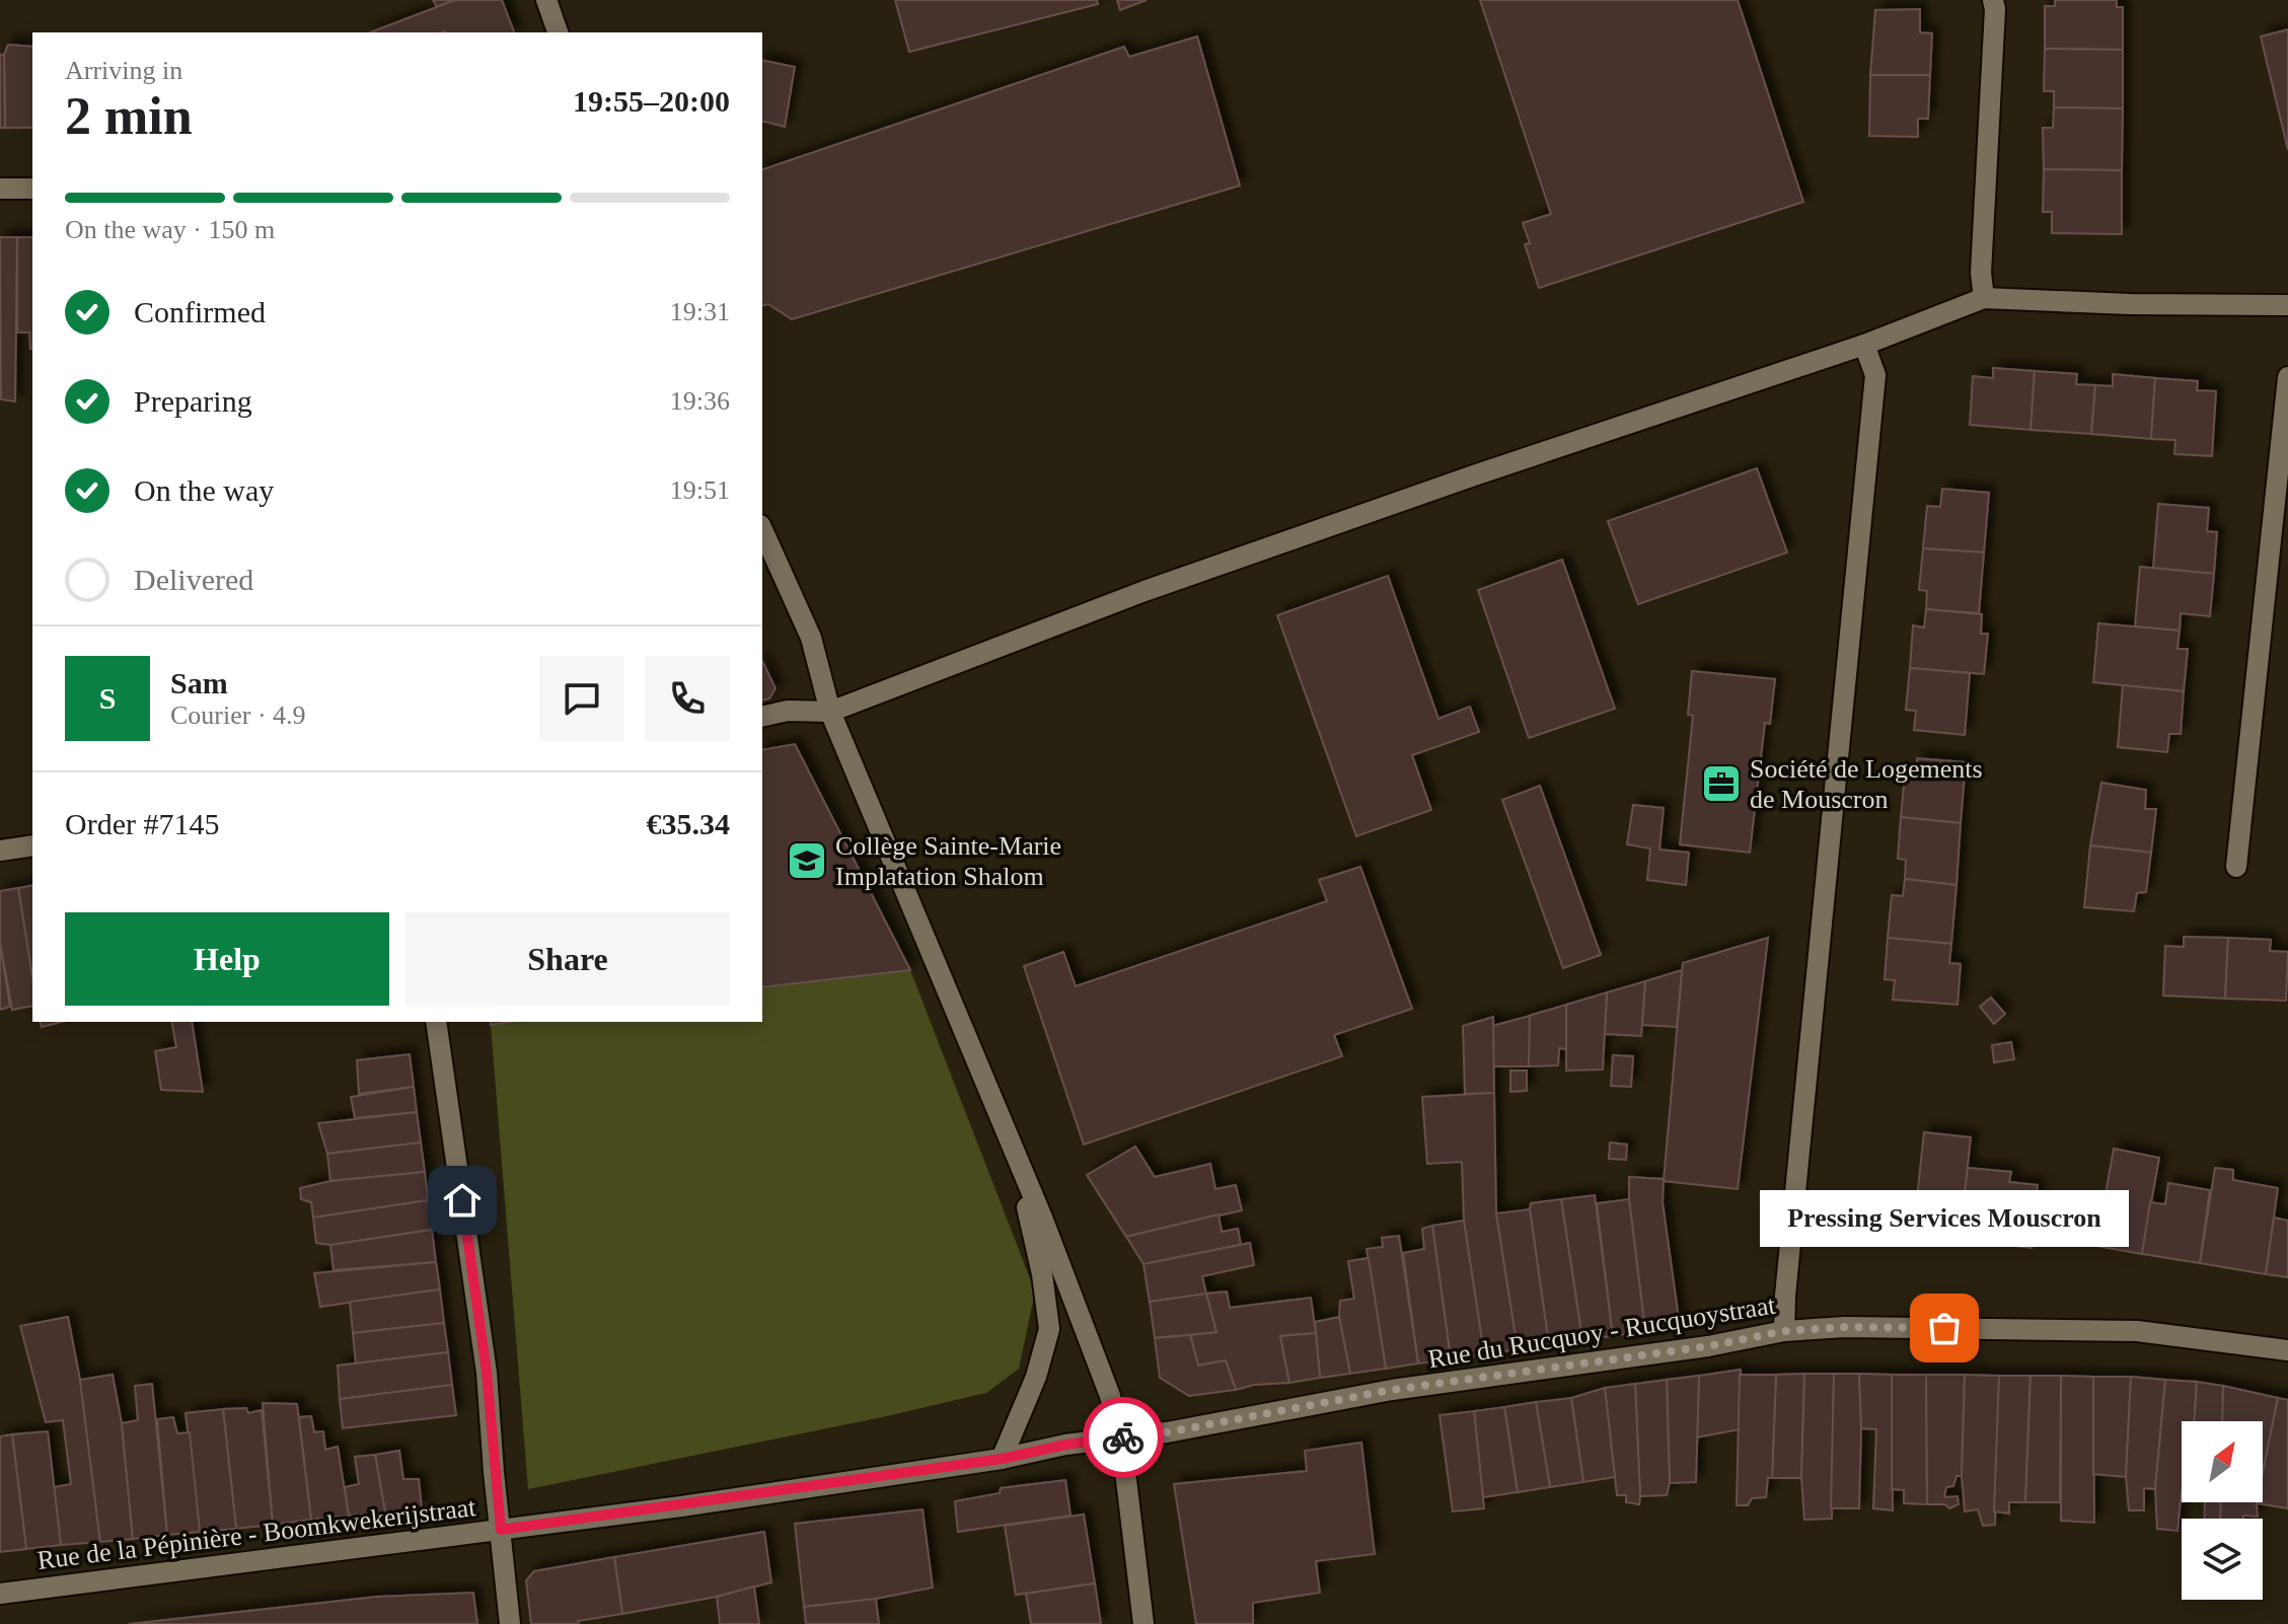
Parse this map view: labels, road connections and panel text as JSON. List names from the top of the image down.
{
  "streets": {
    "street": ["Rue du Rucquoy - Rucquoystraat", "Rue de la Pépinière - Boomkwekerijstraat"]
  },
  "crossings": [
    ["Rue du Rucquoy - Rucquoystraat", "Rue de la Pépinière - Boomkwekerijstraat"]
  ],
  "places": {
    "office": ["Société de Logements de Mouscron"],
    "school or university": ["Collège Sainte-Marie Implatation Shalom"],
    "other": ["Pressing Services Mouscron"]
  },
  "north": "top right",
  "page": {
    "heading": ["2 min", "Arriving in", "19:55–20:00"],
    "panel": [
      "Sam",
      "Courier · 4.9",
      "Order #7145",
      "€35.34"
    ],
    "bar": "On the way · 150 m",
    "list": [
      ["Confirmed", "19:31"],
      ["Preparing", "19:36"],
      ["On the way", "19:51"],
      "Delivered"
    ],
    "round": "S",
    "buttons": ["Help", "Share"],
    "bubble": "Pressing Services Mouscron"
  }
}
